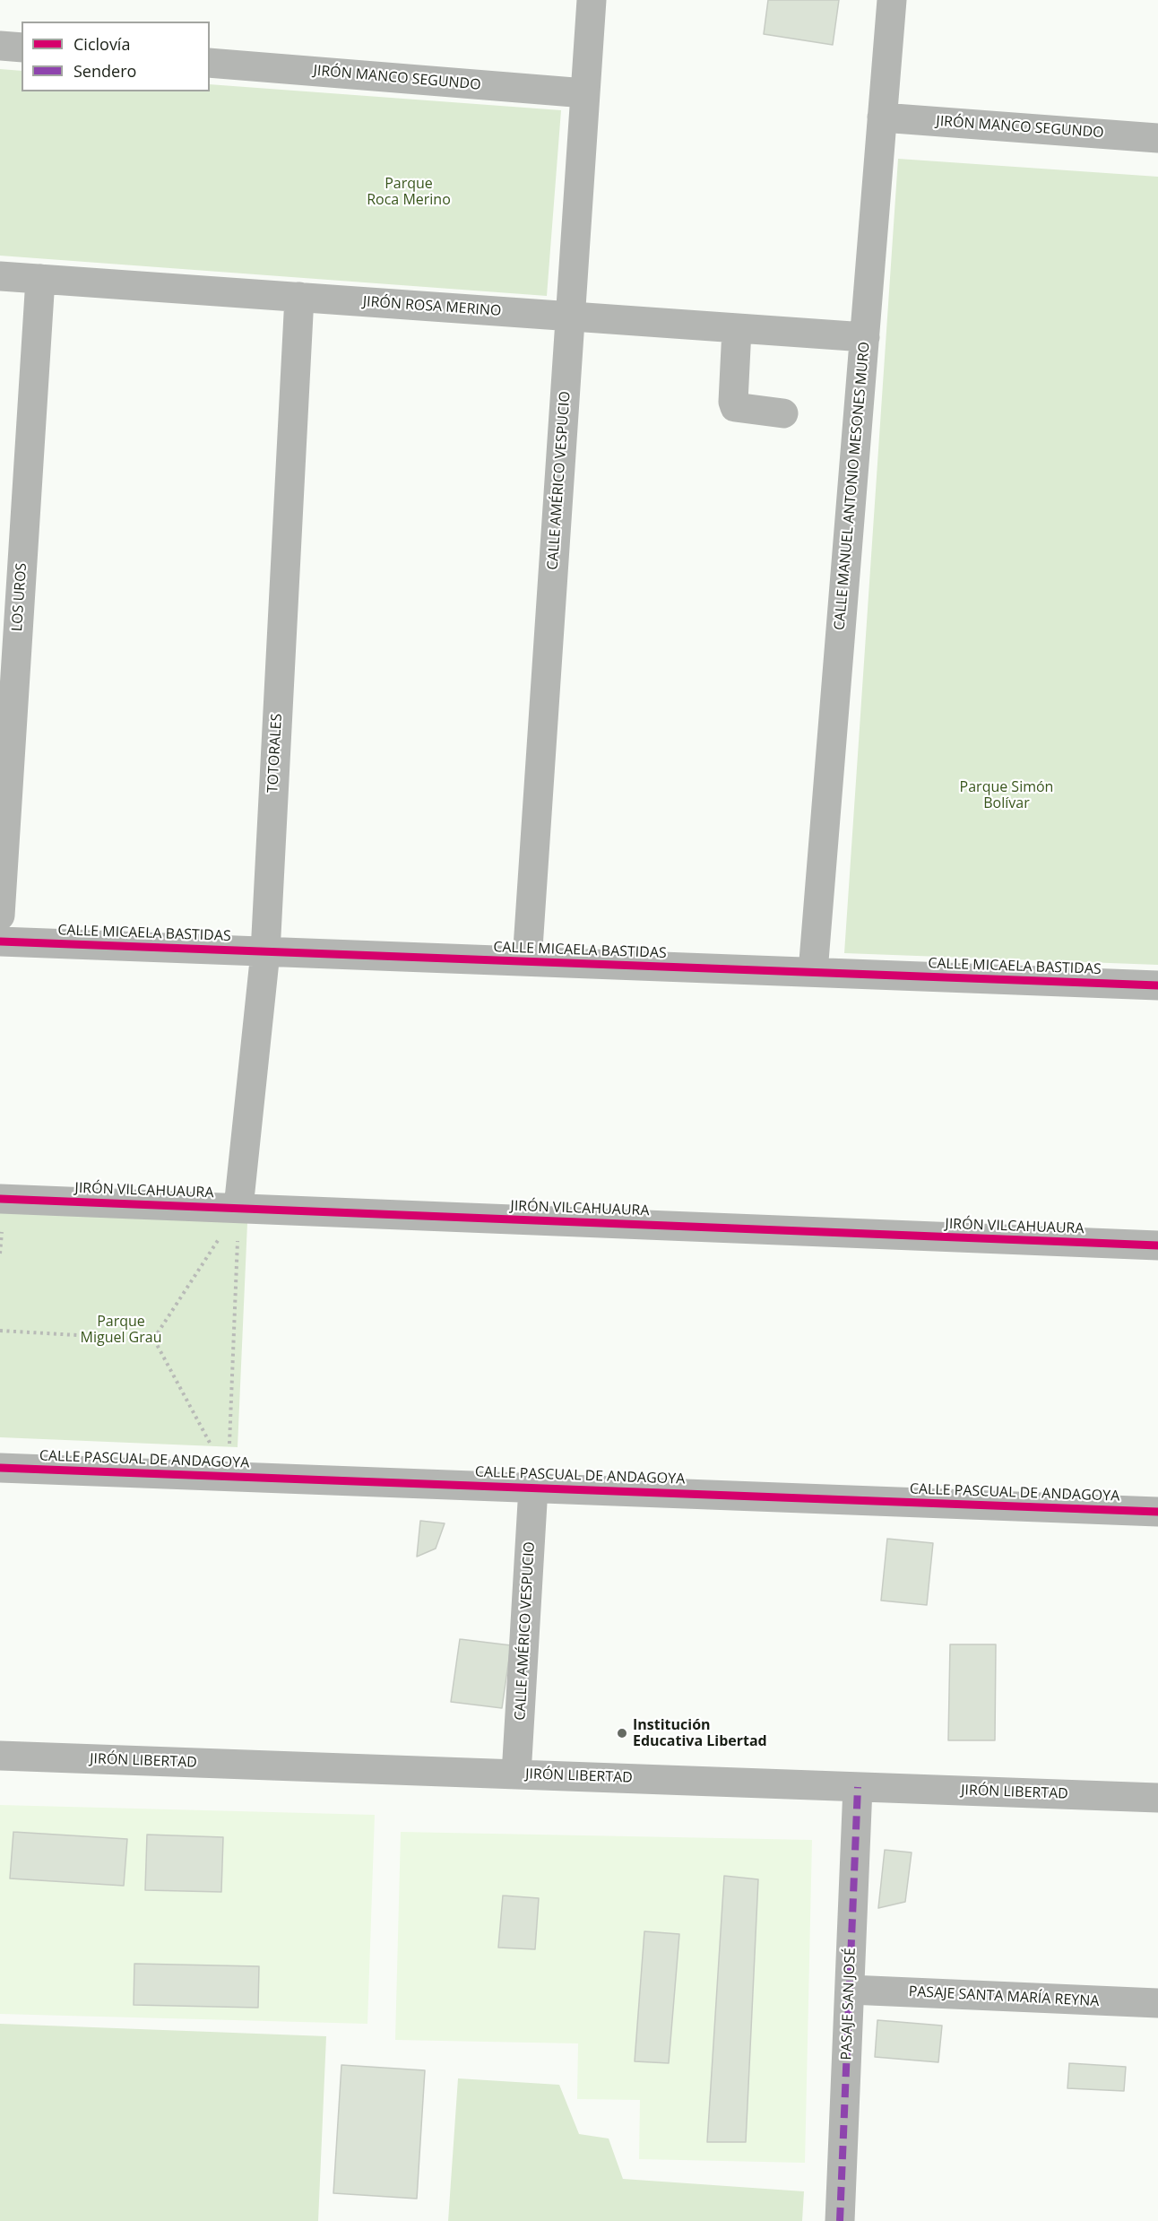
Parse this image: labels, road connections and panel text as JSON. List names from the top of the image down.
{
  "streets": {
    "street": [
      "JIRÓN MANCO SEGUNDO",
      "JIRÓN ROSA MERINO",
      "CALLE AMÉRICO VESPUCIO",
      "CALLE MANUEL ANTONIO MESONES MURO",
      "LOS UROS",
      "TOTORALES",
      "CALLE MICAELA BASTIDAS",
      "JIRÓN VILCAHUAURA",
      "CALLE PASCUAL DE ANDAGOYA",
      "JIRÓN LIBERTAD",
      "PASAJE SANTA MARÍA REYNA",
      "PASAJE SAN JOSÉ"
    ]
  },
  "crossings": [
    ["JIRÓN MANCO SEGUNDO", "CALLE AMÉRICO VESPUCIO"],
    ["JIRÓN MANCO SEGUNDO", "CALLE MANUEL ANTONIO MESONES MURO"],
    ["JIRÓN ROSA MERINO", "CALLE AMÉRICO VESPUCIO"],
    ["JIRÓN ROSA MERINO", "CALLE MANUEL ANTONIO MESONES MURO"],
    ["JIRÓN ROSA MERINO", "LOS UROS"],
    ["JIRÓN ROSA MERINO", "TOTORALES"],
    ["CALLE AMÉRICO VESPUCIO", "CALLE MICAELA BASTIDAS"],
    ["CALLE AMÉRICO VESPUCIO", "CALLE PASCUAL DE ANDAGOYA"],
    ["CALLE AMÉRICO VESPUCIO", "JIRÓN LIBERTAD"],
    ["CALLE MANUEL ANTONIO MESONES MURO", "CALLE MICAELA BASTIDAS"],
    ["TOTORALES", "CALLE MICAELA BASTIDAS"],
    ["TOTORALES", "JIRÓN VILCAHUAURA"],
    ["JIRÓN LIBERTAD", "PASAJE SAN JOSÉ"],
    ["PASAJE SANTA MARÍA REYNA", "PASAJE SAN JOSÉ"]
  ],
  "parks": ["Parque Roca Merino", "Parque Simón Bolívar", "Parque Miguel Grau"],
  "places": ["Institución Educativa Libertad"],
  "legend": ["Ciclovía", "Sendero"]
}
